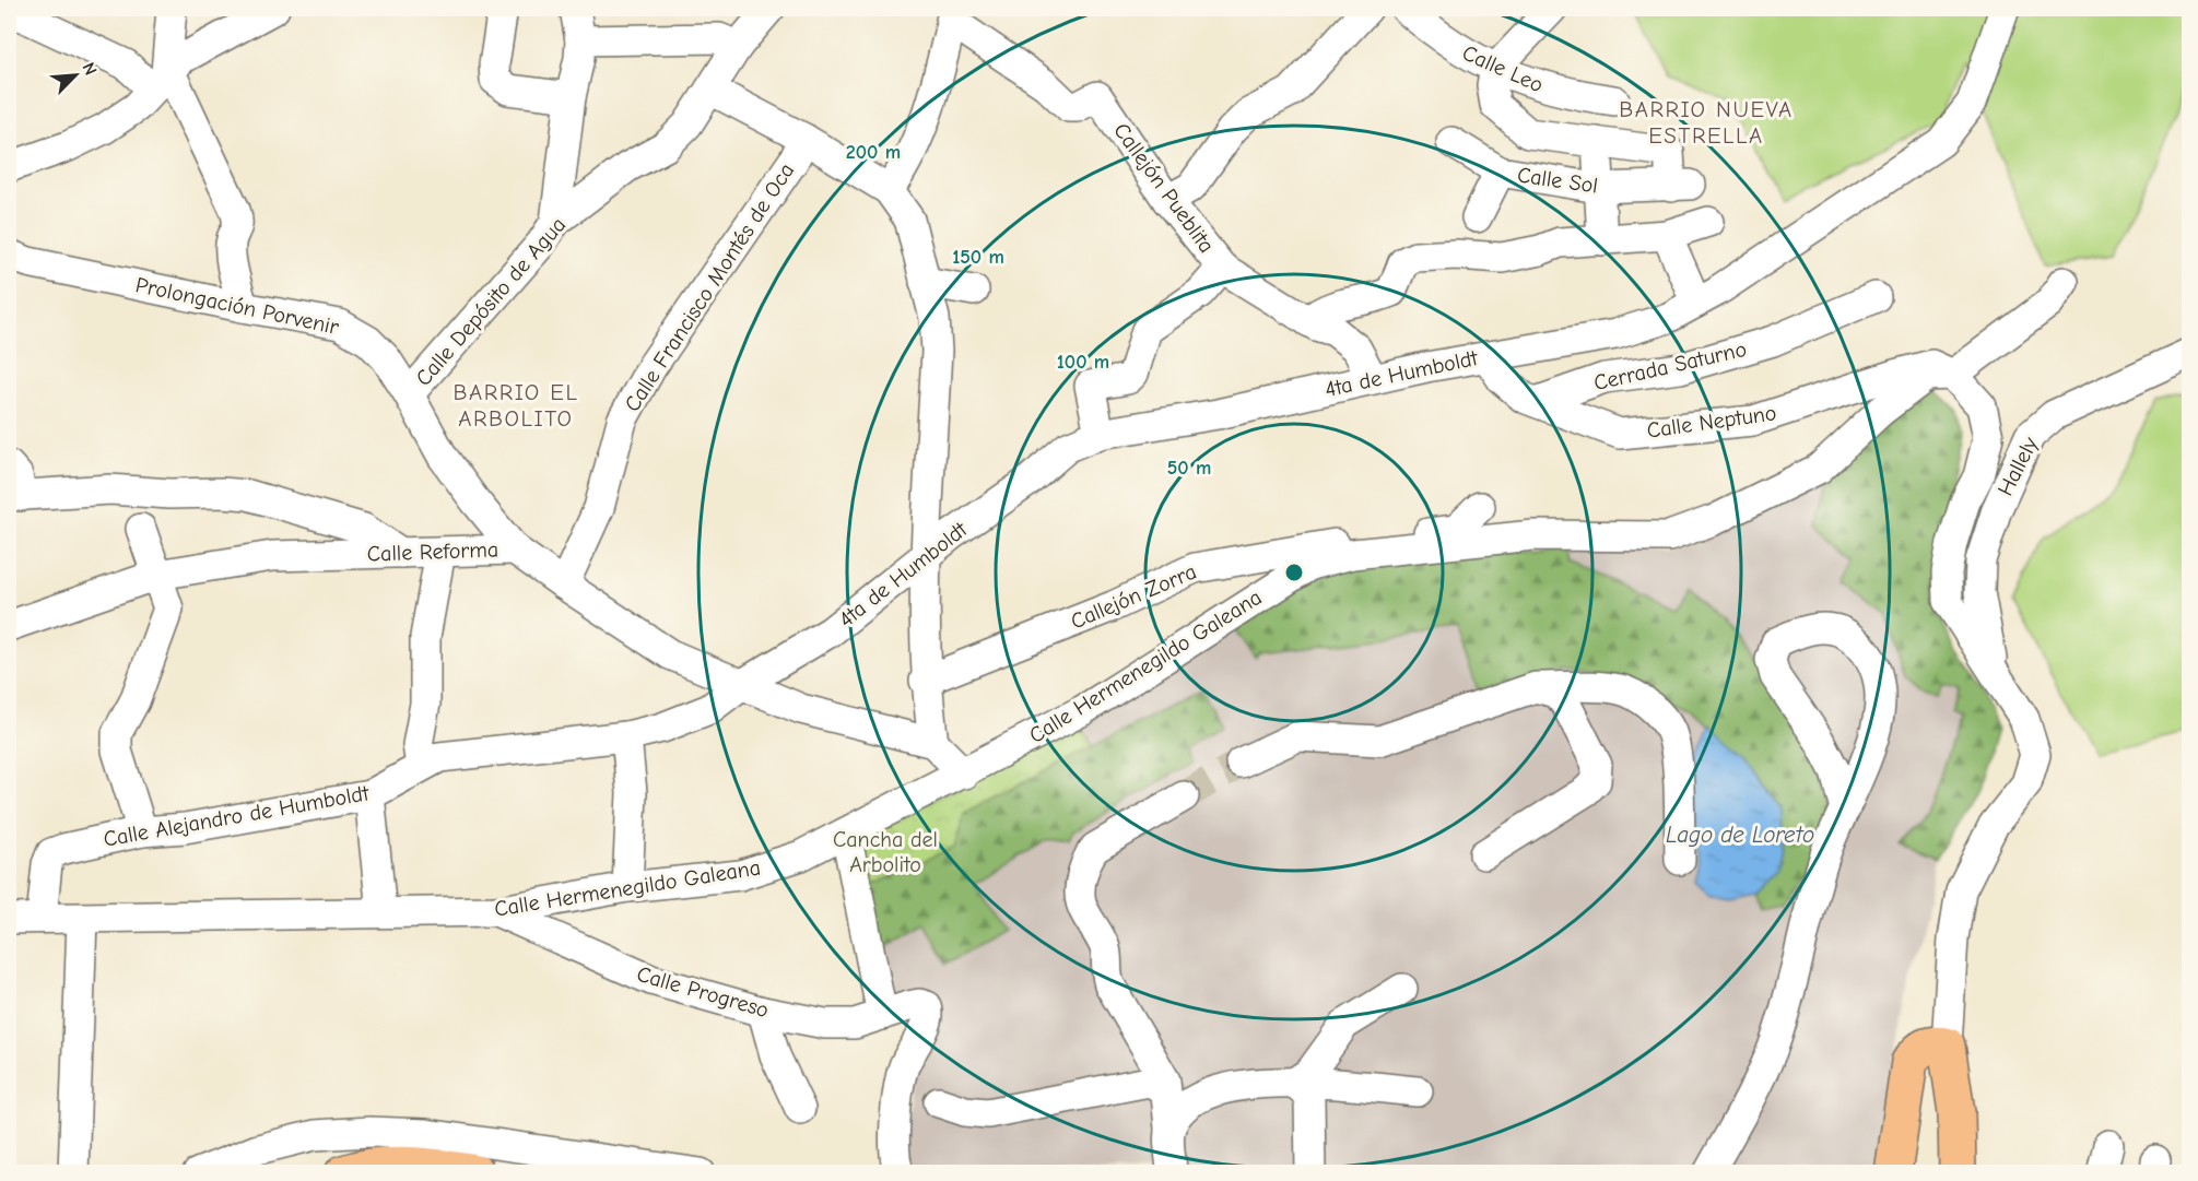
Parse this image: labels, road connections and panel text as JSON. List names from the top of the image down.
{
  "streets": {
    "street": [
      "Calle Leo",
      "Calle Sol",
      "Callejón Pueblita",
      "Calle Francisco Montés de Oca",
      "Calle Depósito de Agua",
      "Prolongación Porvenir",
      "Cerrada Saturno",
      "4ta de Humboldt",
      "Calle Neptuno",
      "Hallely",
      "Calle Reforma",
      "Callejón Zorra",
      "Calle Hermenegildo Galeana",
      "Calle Alejandro de Humboldt",
      "Calle Progreso"
    ]
  },
  "crossings": [
    ["Callejón Pueblita", "4ta de Humboldt"],
    ["Calle Francisco Montés de Oca", "Calle Reforma"],
    ["Calle Depósito de Agua", "Prolongación Porvenir"],
    ["Prolongación Porvenir", "Calle Reforma"],
    ["Cerrada Saturno", "Calle Neptuno"],
    ["4ta de Humboldt", "Calle Neptuno"],
    ["4ta de Humboldt", "Calle Reforma"],
    ["4ta de Humboldt", "Calle Alejandro de Humboldt"],
    ["Calle Neptuno", "Calle Hermenegildo Galeana"],
    ["Calle Reforma", "Calle Alejandro de Humboldt"],
    ["Callejón Zorra", "Calle Hermenegildo Galeana"],
    ["Calle Hermenegildo Galeana", "Calle Alejandro de Humboldt"],
    ["Calle Hermenegildo Galeana", "Calle Progreso"]
  ],
  "districts": ["BARRIO NUEVA ESTRELLA", "BARRIO EL ARBOLITO"],
  "water": ["Lago de Loreto"],
  "parks": ["Cancha del Arbolito"],
  "north": "top right",
  "rings": [
    "200 m",
    "150 m",
    "100 m",
    "50 m"
  ]
}
